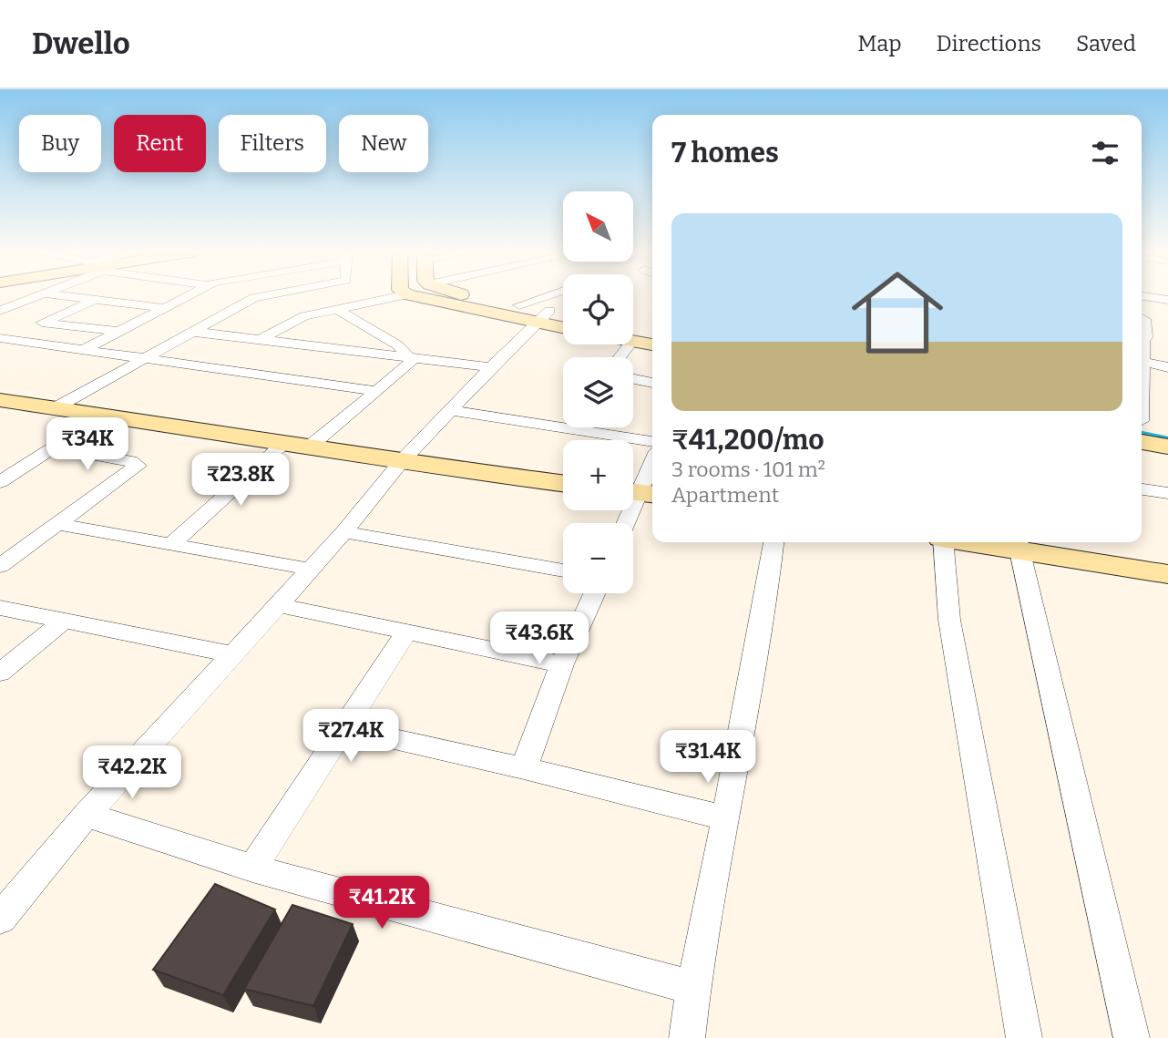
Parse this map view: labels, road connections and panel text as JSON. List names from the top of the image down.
{
  "north": "top left",
  "page": {
    "header": "Dwello",
    "nav": ["Map", "Directions", "Saved"],
    "chip": [
      "Buy",
      "Rent",
      "Filters",
      "New"
    ],
    "heading": "7 homes",
    "map_buttons": ["+", "−"],
    "list": [
      {
        "name": "₹41,200/mo",
        "note": "3 rooms · 101 m² · Apartment"
      }
    ],
    "price": [
      "₹34K",
      "₹23.8K",
      "₹43.6K",
      "₹27.4K",
      "₹31.4K",
      "₹42.2K",
      "₹41.2K"
    ]
  }
}
